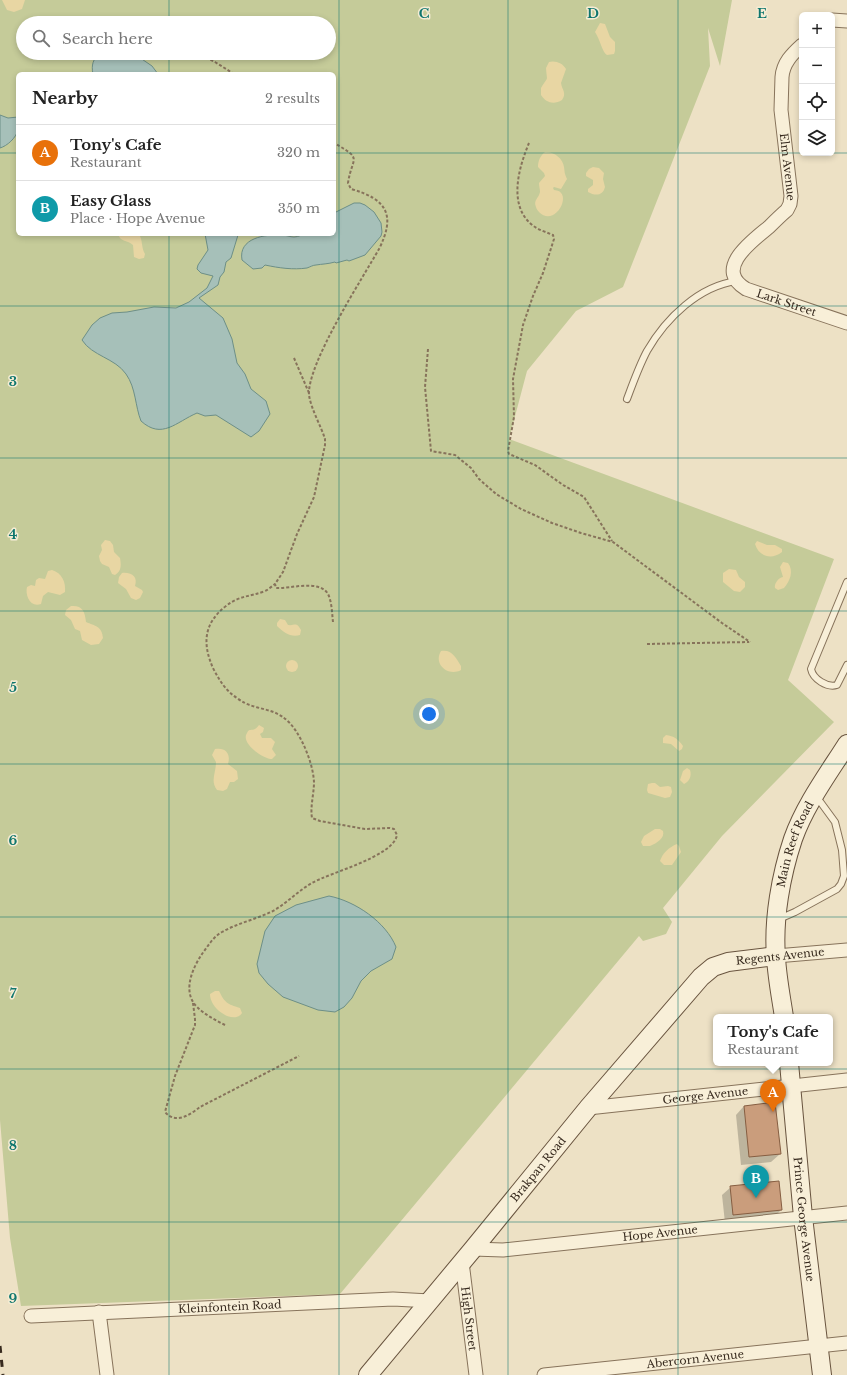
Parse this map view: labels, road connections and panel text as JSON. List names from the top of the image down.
{
  "streets": {
    "main road": [
      "Main Reef Road",
      "Regents Avenue",
      "Brakpan Road",
      "Prince George Avenue"
    ],
    "street": [
      "Elm Avenue",
      "Lark Street",
      "George Avenue",
      "Hope Avenue",
      "Kleinfontein Road",
      "High Street",
      "Abercorn Avenue"
    ]
  },
  "crossings": [
    ["Elm Avenue", "Lark Street"],
    ["Main Reef Road", "Regents Avenue"],
    ["Regents Avenue", "Brakpan Road"],
    ["George Avenue", "Brakpan Road"],
    ["George Avenue", "Prince George Avenue"],
    ["Brakpan Road", "Hope Avenue"],
    ["Brakpan Road", "Kleinfontein Road"],
    ["Brakpan Road", "High Street"],
    ["Prince George Avenue", "Hope Avenue"],
    ["Prince George Avenue", "Abercorn Avenue"],
    ["Hope Avenue", "High Street"]
  ],
  "page": {
    "map_buttons": ["+", "−"],
    "search": "Search here",
    "heading": ["Nearby", "2 results"],
    "list": [
      {
        "mark": "A",
        "name": "Tony's Cafe",
        "note": "Restaurant",
        "value": "320 m"
      },
      {
        "mark": "B",
        "name": "Easy Glass",
        "note": "Place · Hope Avenue",
        "value": "350 m"
      }
    ],
    "popup": ["Tony's Cafe", "Restaurant"],
    "pins": ["A", "B"]
  },
  "grid": {
    "columns": ["C", "D", "E"],
    "rows": [
      "3",
      "4",
      "5",
      "6",
      "7",
      "8",
      "9"
    ]
  }
}
